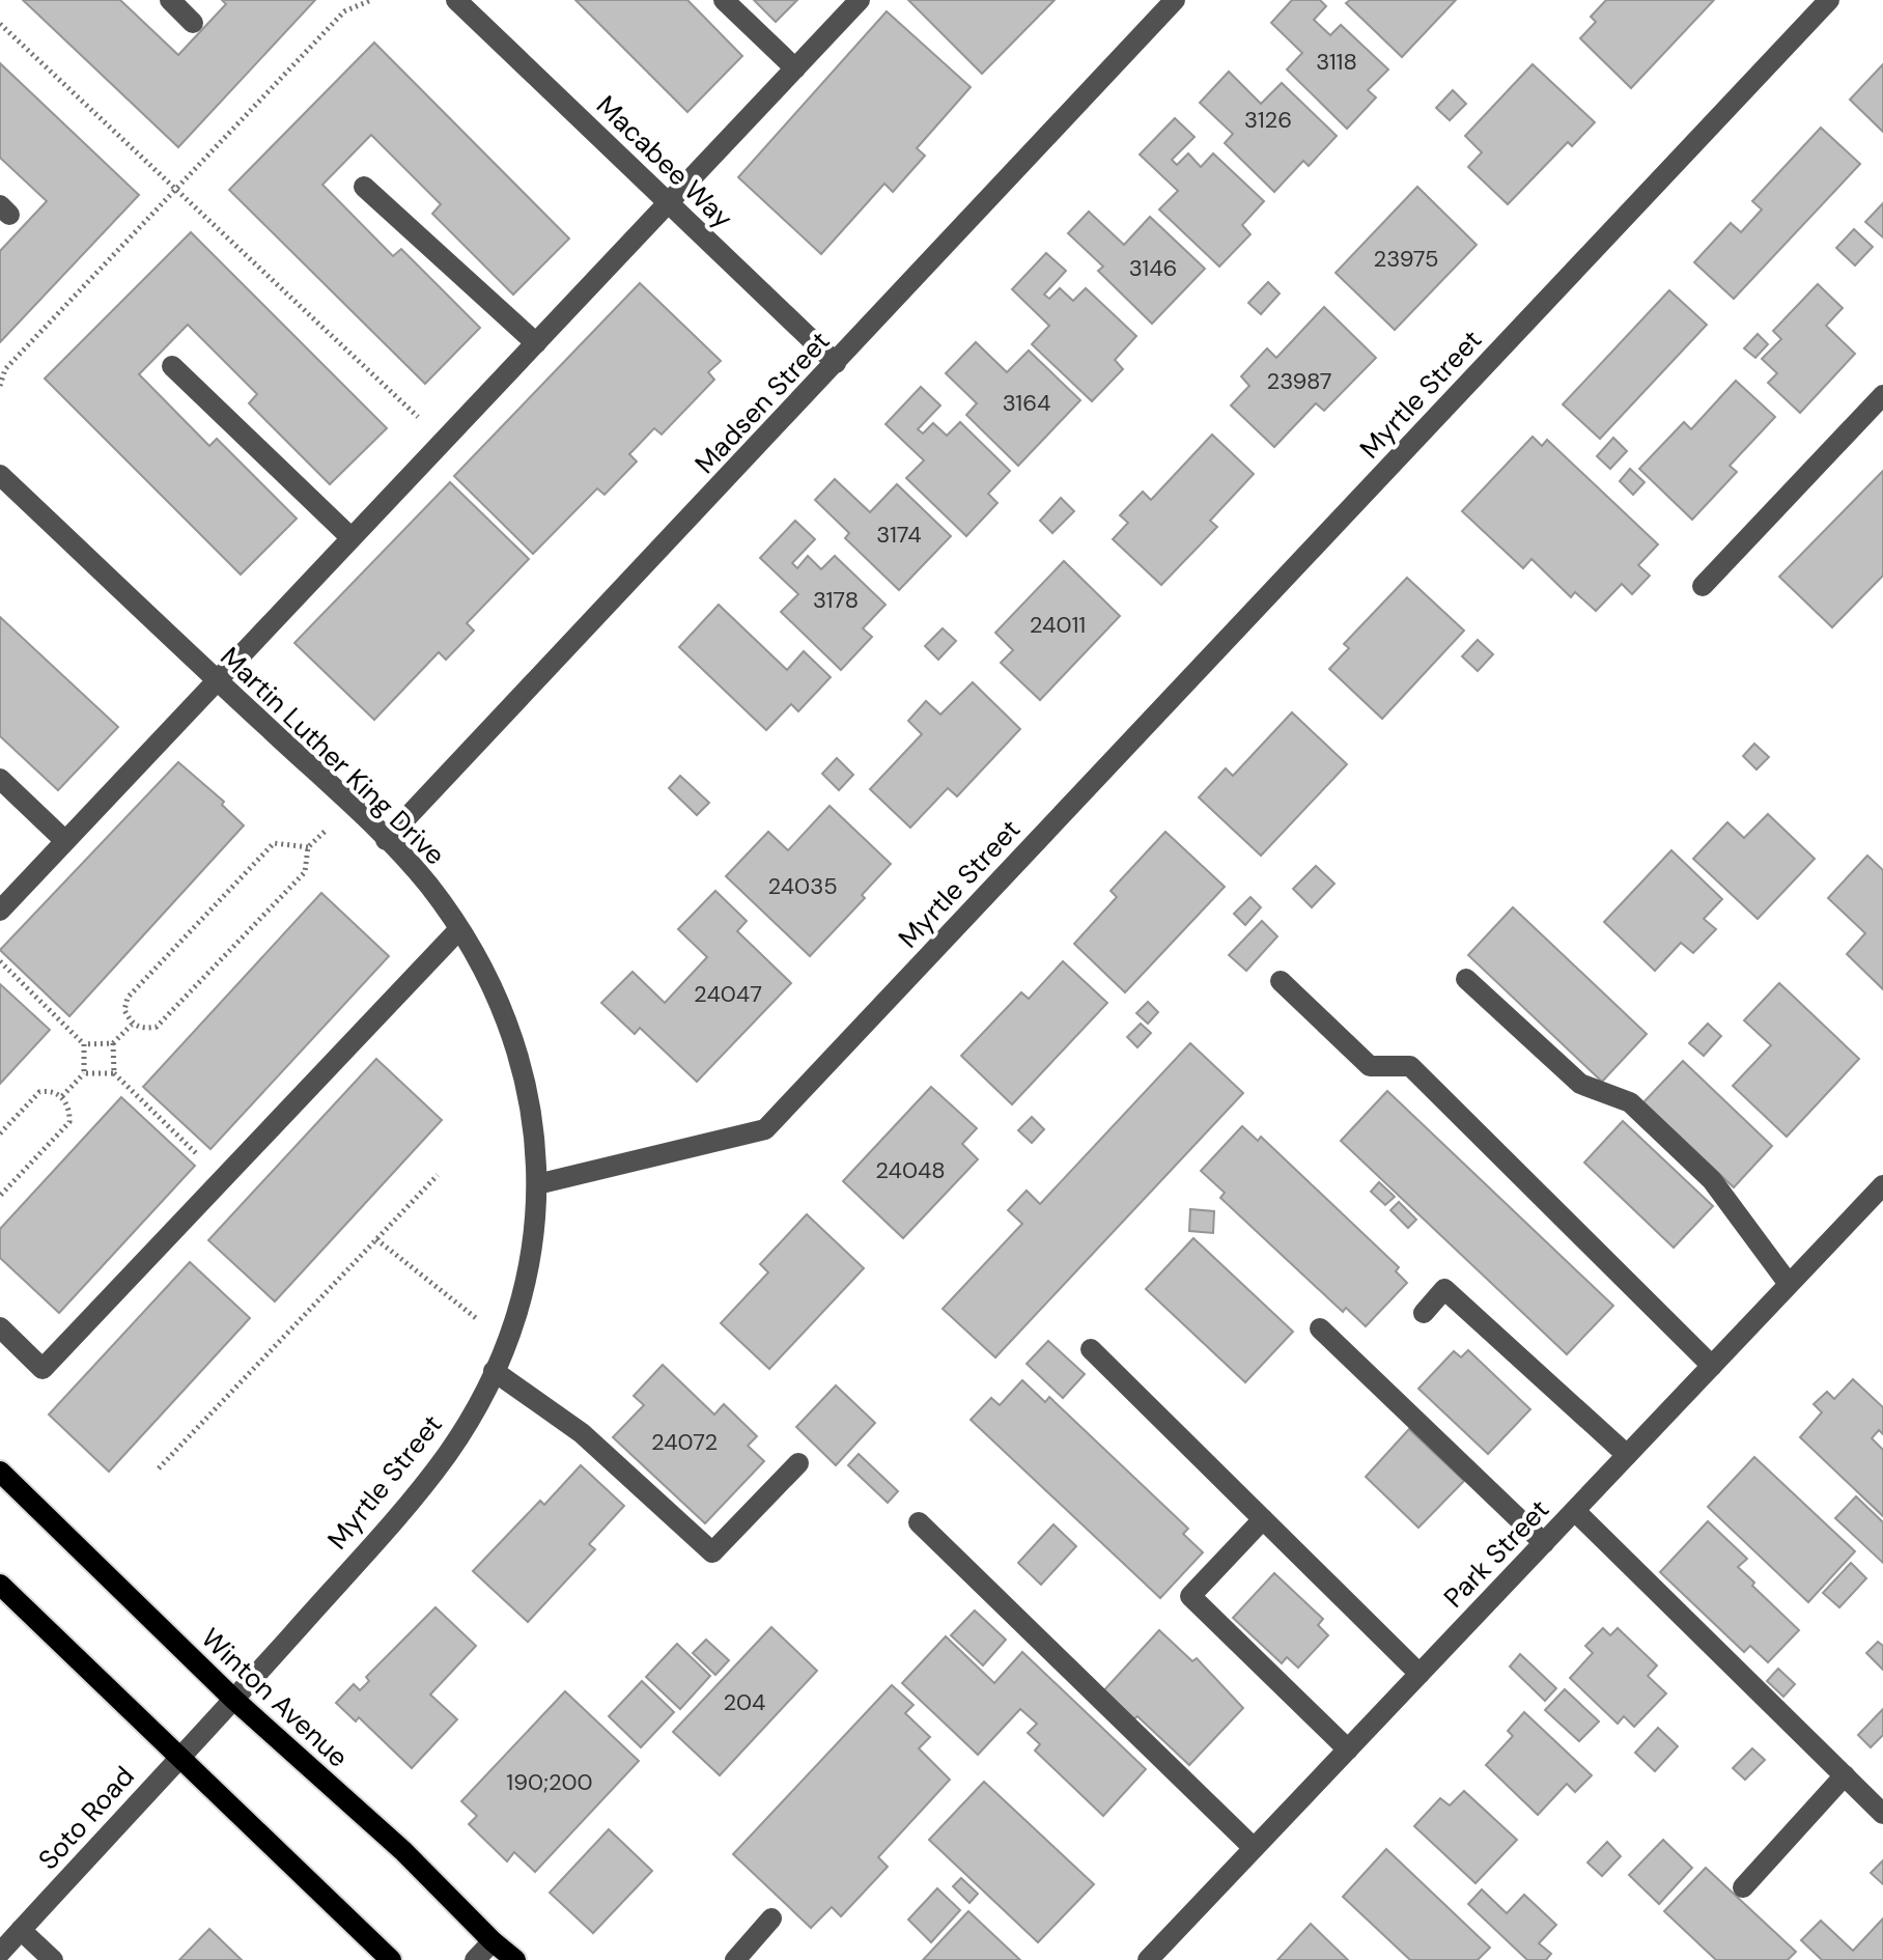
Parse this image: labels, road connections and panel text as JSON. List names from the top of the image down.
{
  "streets": {
    "main road": ["Winton Avenue"],
    "street": [
      "Macabee Way",
      "Myrtle Street",
      "Madsen Street",
      "Martin Luther King Drive",
      "Park Street",
      "Soto Road"
    ]
  },
  "crossings": [
    ["Macabee Way", "Madsen Street"],
    ["Myrtle Street", "Martin Luther King Drive"],
    ["Myrtle Street", "Winton Avenue"],
    ["Myrtle Street", "Soto Road"],
    ["Madsen Street", "Martin Luther King Drive"]
  ],
  "house_numbers": [
    "3118",
    "3126",
    "23975",
    "3146",
    "23987",
    "3164",
    "3174",
    "3178",
    "24011",
    "24035",
    "24047",
    "24048",
    "24072",
    "204",
    "190;200"
  ]
}
